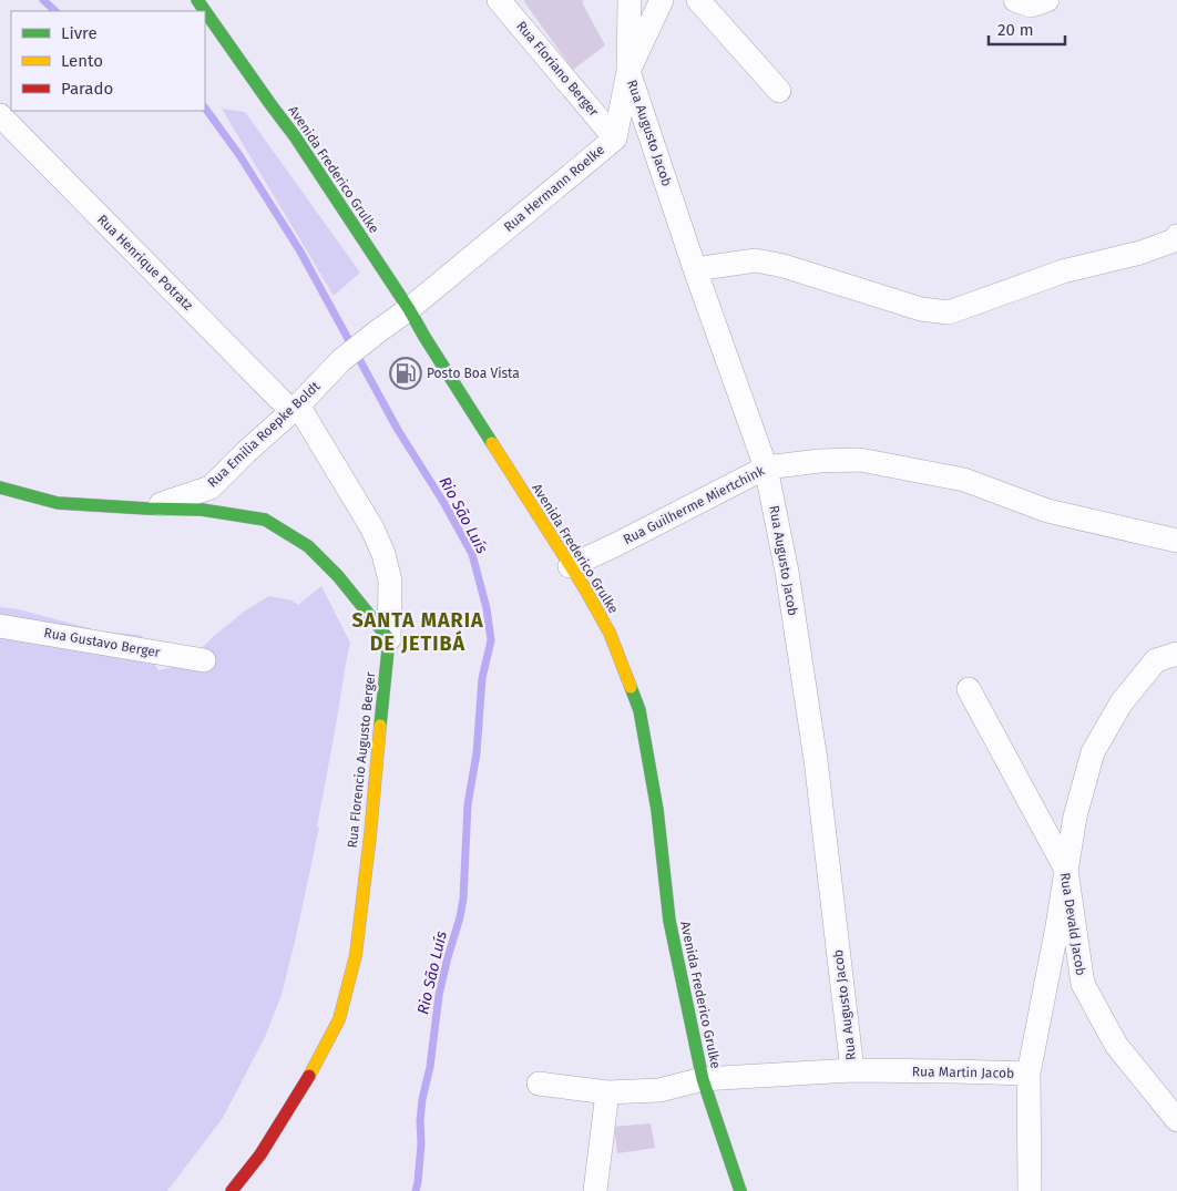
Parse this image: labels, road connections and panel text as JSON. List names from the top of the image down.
{
  "streets": {
    "main road": ["Avenida Frederico Grulke", "Rua Florencio Augusto Berger"],
    "street": [
      "Rua Floriano Berger",
      "Rua Augusto Jacob",
      "Rua Hermann Roelke",
      "Rua Henrique Potratz",
      "Rua Emilia Roepke Boldt",
      "Rua Guilherme Miertchink",
      "Rua Gustavo Berger",
      "Rua Devald Jacob",
      "Rua Martin Jacob"
    ]
  },
  "crossings": [
    ["Rua Floriano Berger", "Rua Hermann Roelke"],
    ["Rua Augusto Jacob", "Rua Hermann Roelke"],
    ["Rua Augusto Jacob", "Rua Guilherme Miertchink"],
    ["Rua Augusto Jacob", "Rua Martin Jacob"],
    ["Avenida Frederico Grulke", "Rua Hermann Roelke"],
    ["Avenida Frederico Grulke", "Rua Guilherme Miertchink"],
    ["Avenida Frederico Grulke", "Rua Martin Jacob"],
    ["Rua Hermann Roelke", "Rua Emilia Roepke Boldt"],
    ["Rua Henrique Potratz", "Rua Emilia Roepke Boldt"],
    ["Rua Henrique Potratz", "Rua Florencio Augusto Berger"],
    ["Rua Devald Jacob", "Rua Martin Jacob"]
  ],
  "districts": ["SANTA MARIA DE JETIBÁ"],
  "water": ["Rio São Luís"],
  "places": {
    "fuel station": ["Posto Boa Vista"]
  },
  "legend": ["Livre", "Lento", "Parado"],
  "scale_bar": "20 m"
}
